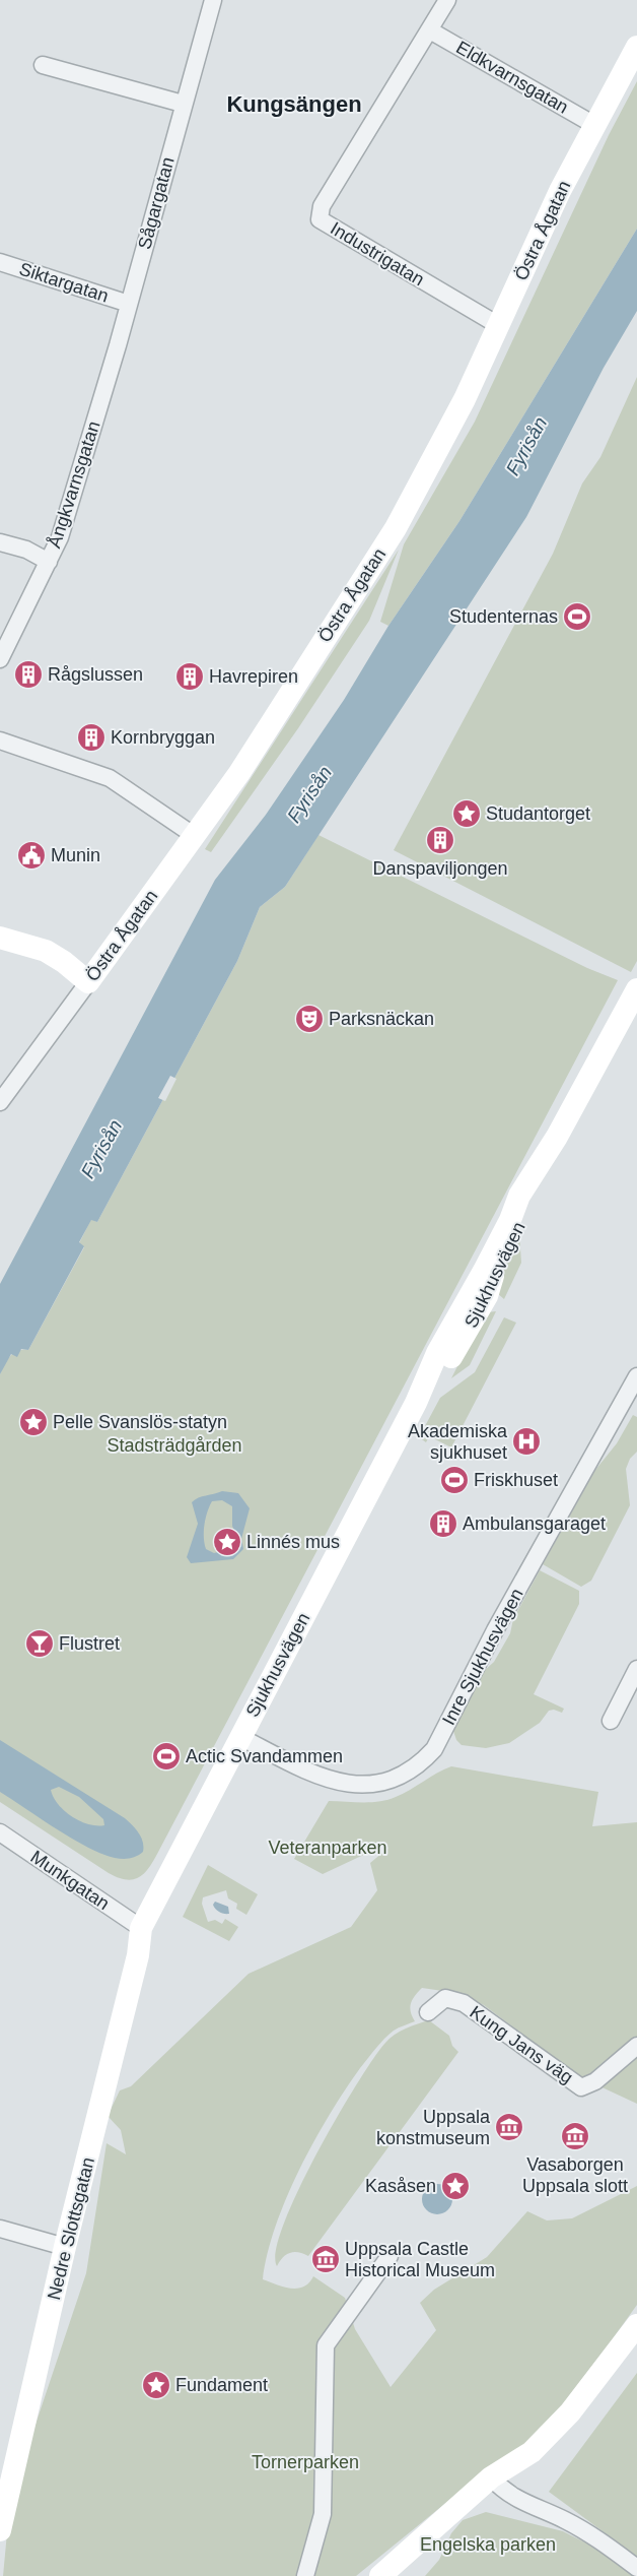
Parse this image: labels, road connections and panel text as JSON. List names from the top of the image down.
{
  "streets": {
    "street": [
      "Eldkvarnsgatan",
      "Sågargatan",
      "Östra Ågatan",
      "Industrigatan",
      "Siktargatan",
      "Ångkvarnsgatan",
      "Sjukhusvägen",
      "Inre Sjukhusvägen",
      "Munkgatan",
      "Kung Jans väg",
      "Nedre Slottsgatan"
    ]
  },
  "crossings": [
    ["Eldkvarnsgatan", "Östra Ågatan"],
    ["Eldkvarnsgatan", "Industrigatan"],
    ["Sågargatan", "Siktargatan"],
    ["Sågargatan", "Ångkvarnsgatan"],
    ["Östra Ågatan", "Industrigatan"],
    ["Siktargatan", "Ångkvarnsgatan"],
    ["Sjukhusvägen", "Inre Sjukhusvägen"],
    ["Sjukhusvägen", "Munkgatan"],
    ["Sjukhusvägen", "Nedre Slottsgatan"],
    ["Munkgatan", "Nedre Slottsgatan"]
  ],
  "districts": ["Kungsängen"],
  "water": ["Fyrisån"],
  "parks": [
    "Stadsträdgården",
    "Veteranparken",
    "Tornerparken",
    "Engelska parken"
  ],
  "places": {
    "sports": ["Studenternas", "Friskhuset", "Actic Svandammen"],
    "building": [
      "Rågslussen",
      "Havrepiren",
      "Kornbryggan",
      "Danspaviljongen",
      "Ambulansgaraget"
    ],
    "place": [
      "Studantorget",
      "Pelle Svanslös-statyn",
      "Linnés mus",
      "Kasåsen",
      "Fundament"
    ],
    "public building": ["Munin"],
    "theatre": ["Parksnäckan"],
    "hospital": ["Akademiska sjukhuset"],
    "bar": ["Flustret"],
    "museum": ["Uppsala konstmuseum", "Vasaborgen Uppsala slott", "Uppsala Castle Historical Museum"]
  }
}
